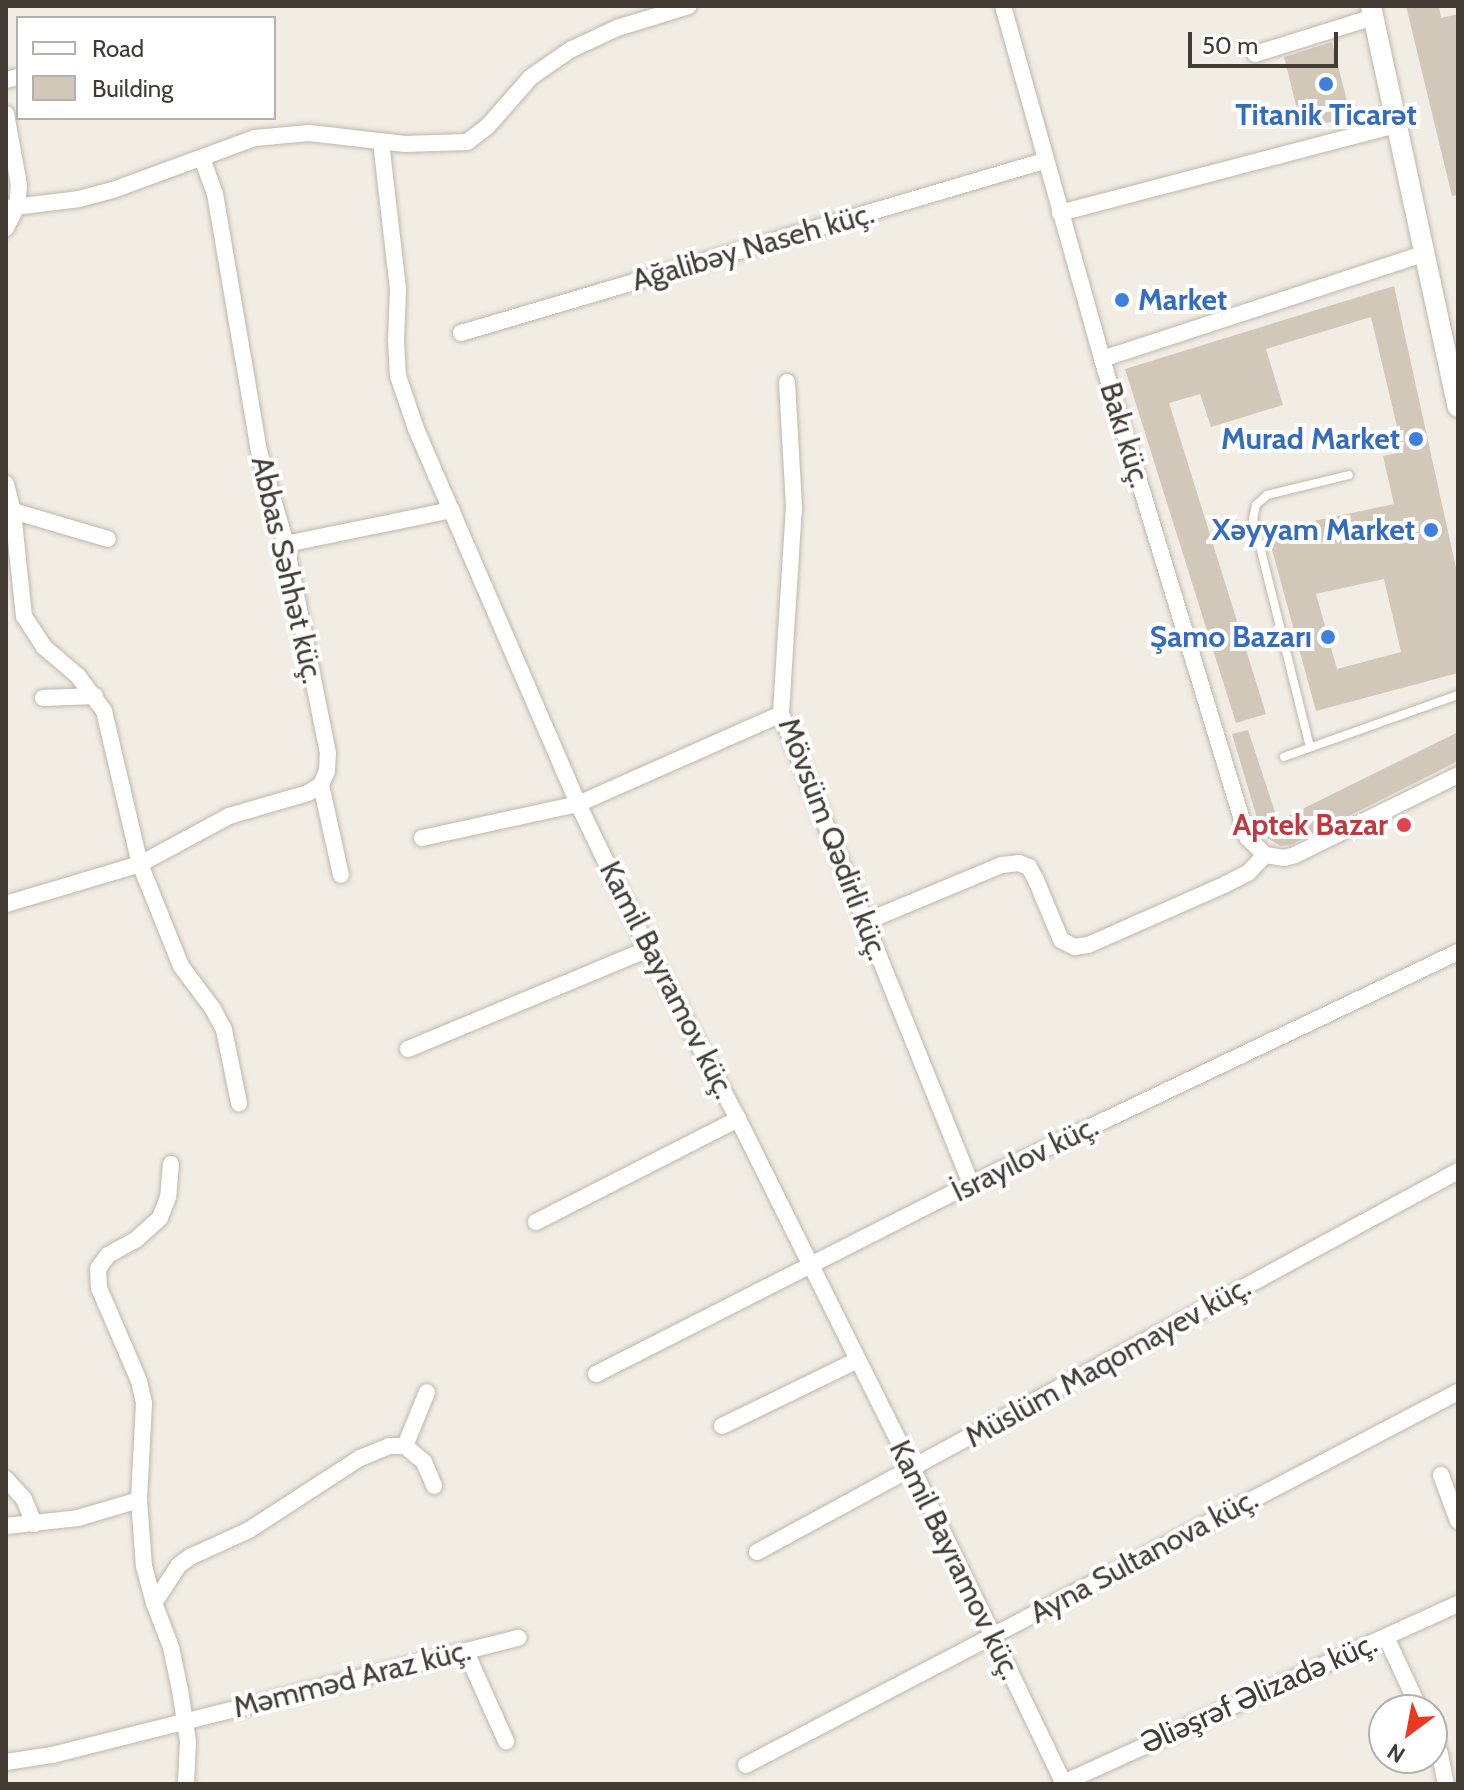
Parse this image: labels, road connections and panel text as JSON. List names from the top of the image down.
{
  "streets": {
    "street": [
      "Ağalibəy Naseh küç.",
      "Bakı küç.",
      "Abbas Səhhət küç.",
      "Mövsüm Qədirli küç.",
      "Kamil Bayramov küç.",
      "İsrayılov küç.",
      "Müslüm Maqomayev küç.",
      "Ayna Sultanova küç.",
      "Məmməd Araz küç.",
      "Əliəşrəf Əlizadə küç."
    ]
  },
  "crossings": [
    ["Ağalibəy Naseh küç.", "Bakı küç."],
    ["Mövsüm Qədirli küç.", "İsrayılov küç."],
    ["Kamil Bayramov küç.", "İsrayılov küç."],
    ["Kamil Bayramov küç.", "Müslüm Maqomayev küç."],
    ["Kamil Bayramov küç.", "Ayna Sultanova küç."],
    ["Kamil Bayramov küç.", "Əliəşrəf Əlizadə küç."]
  ],
  "places": [
    "Titanik Ticarət",
    "Market",
    "Murad Market",
    "Xəyyam Market",
    "Şamo Bazarı",
    "Aptek Bazar"
  ],
  "legend": ["Road", "Building"],
  "scale_bar": "50 m",
  "north": "bottom left"
}
